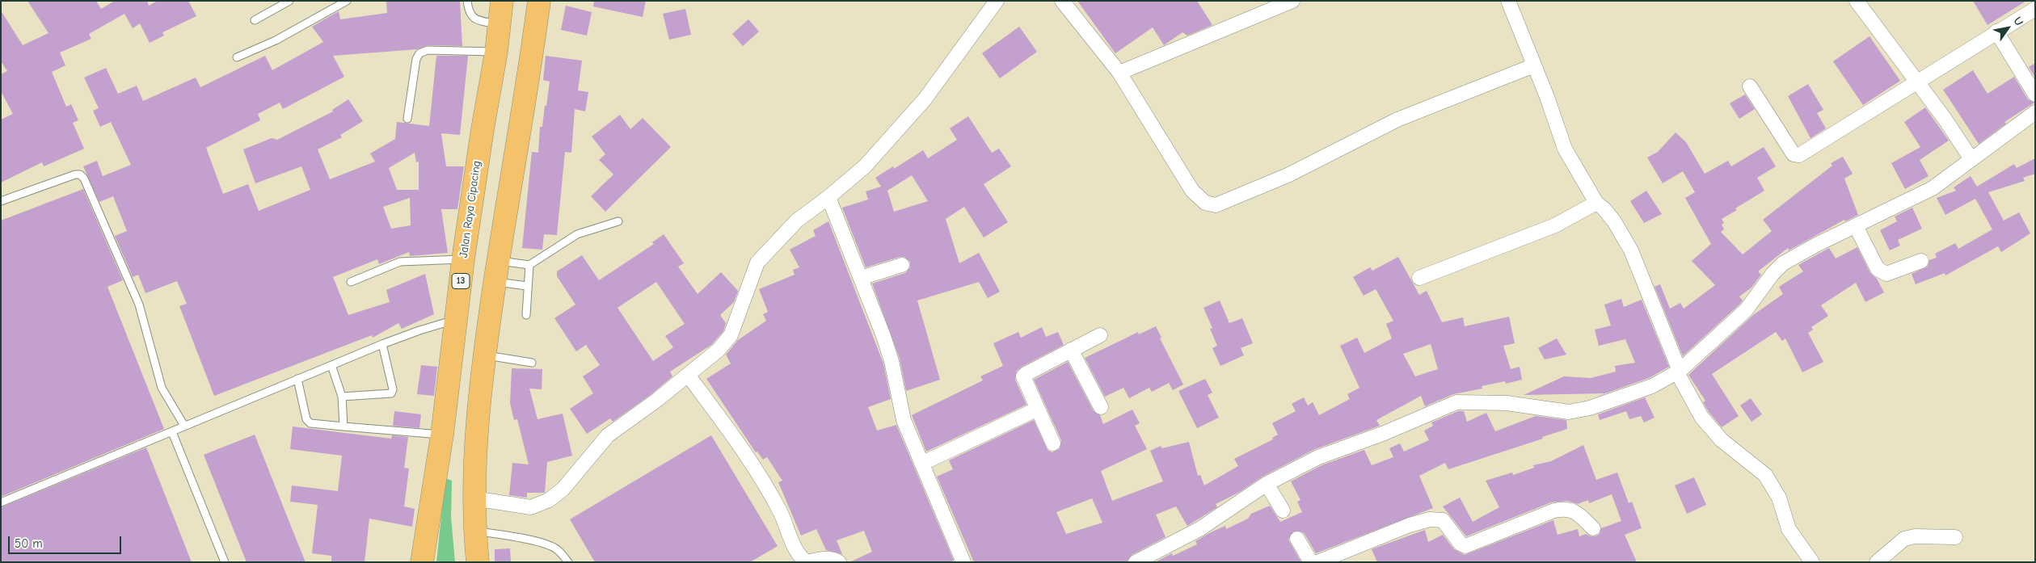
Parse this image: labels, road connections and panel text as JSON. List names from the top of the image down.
{
  "streets": {
    "highway": ["Jalan Raya Cipacing", "13"]
  },
  "scale_bar": "50 m",
  "north": "top right"
}
